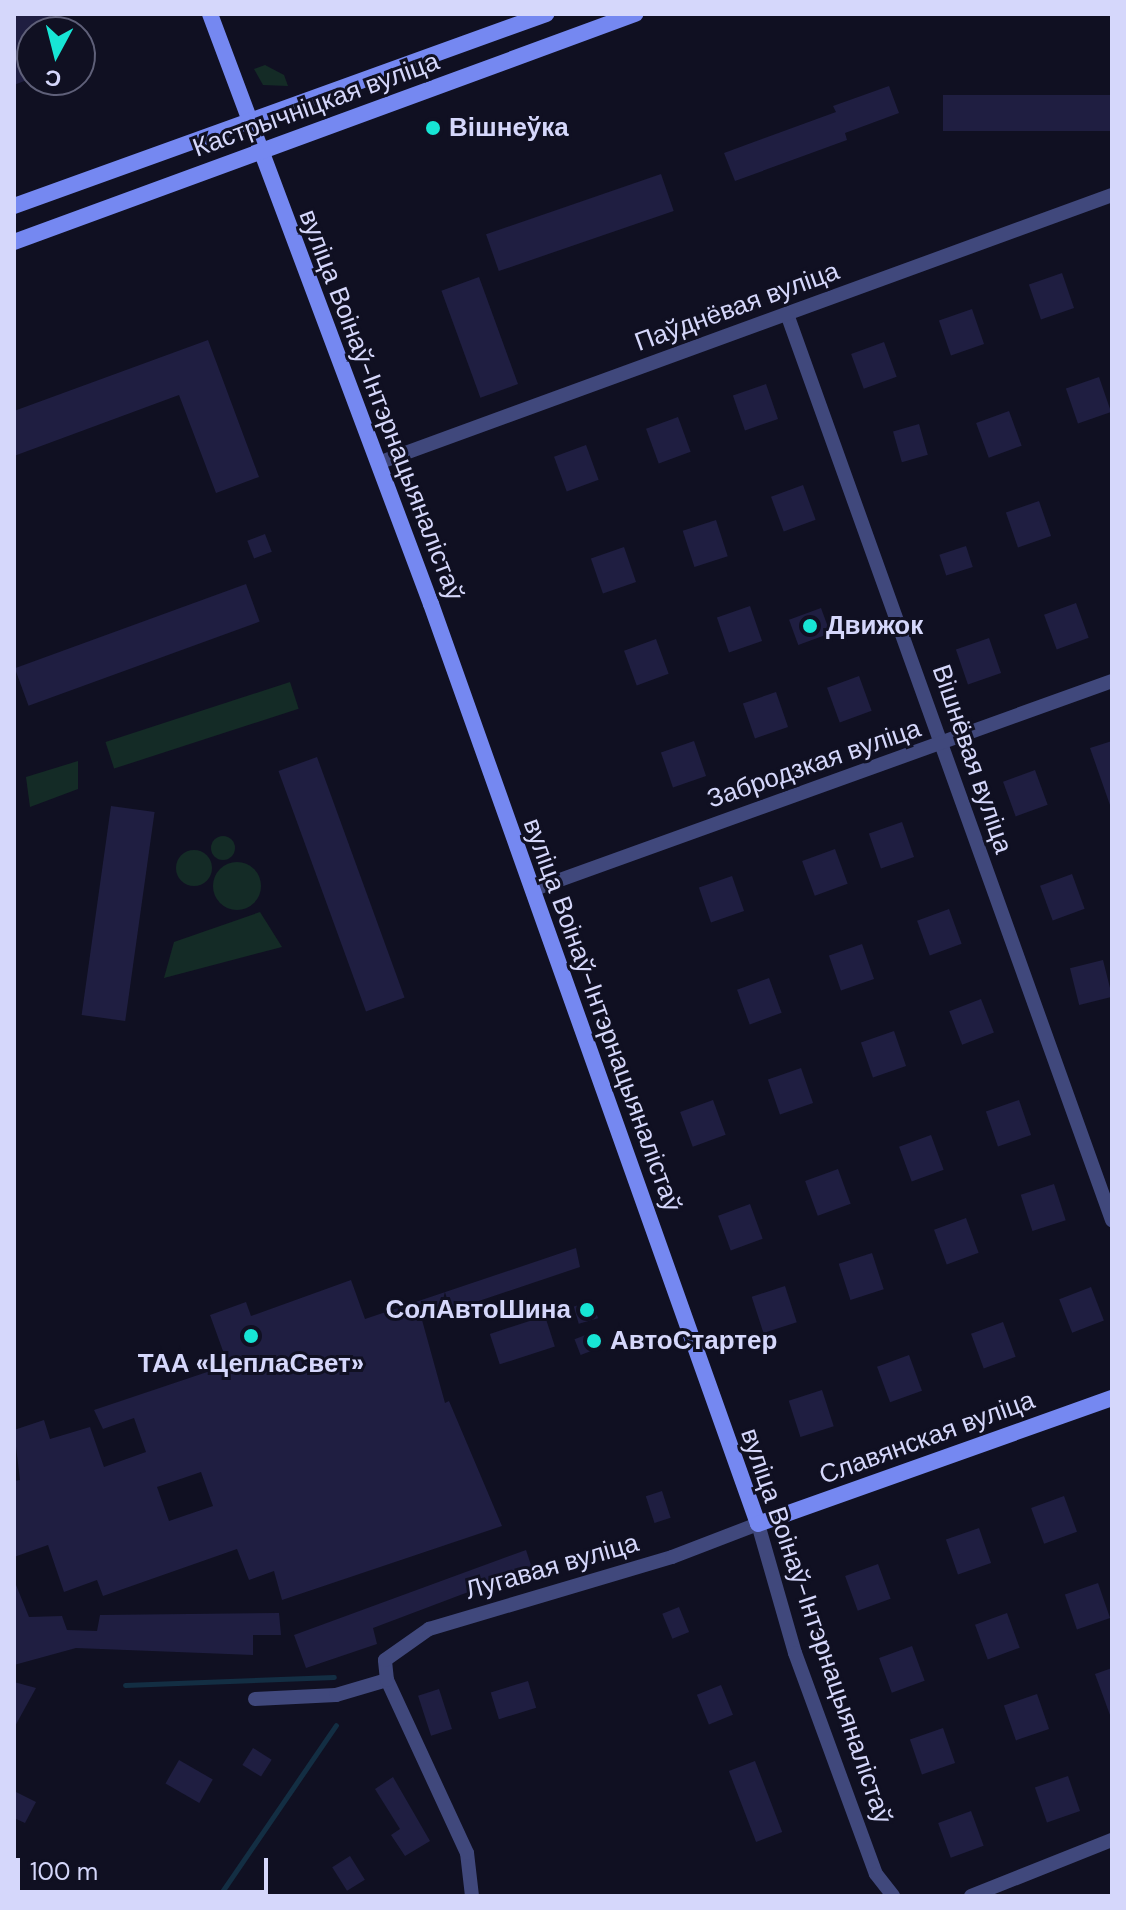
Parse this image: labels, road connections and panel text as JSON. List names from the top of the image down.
{
  "streets": {
    "street": [
      "Кастрычніцкая вуліца",
      "Паўднёвая вуліца",
      "вуліца Воінаў-Інтэрнацыяналістаў",
      "Вішнёвая вуліца",
      "Забродзкая вуліца",
      "Славянская вуліца",
      "Лугавая вуліца"
    ]
  },
  "crossings": [
    ["Кастрычніцкая вуліца", "вуліца Воінаў-Інтэрнацыяналістаў"],
    ["Паўднёвая вуліца", "вуліца Воінаў-Інтэрнацыяналістаў"],
    ["Паўднёвая вуліца", "Вішнёвая вуліца"],
    ["вуліца Воінаў-Інтэрнацыяналістаў", "Забродзкая вуліца"],
    ["вуліца Воінаў-Інтэрнацыяналістаў", "Славянская вуліца"],
    ["вуліца Воінаў-Інтэрнацыяналістаў", "Лугавая вуліца"],
    ["Вішнёвая вуліца", "Забродзкая вуліца"],
    ["Славянская вуліца", "Лугавая вуліца"]
  ],
  "places": [
    "Вішнеўка",
    "Движок",
    "СолАвтоШина",
    "ТАА «ЦеплаСвет»",
    "АвтоСтартер"
  ],
  "scale_bar": "100 m",
  "north": "bottom"
}
